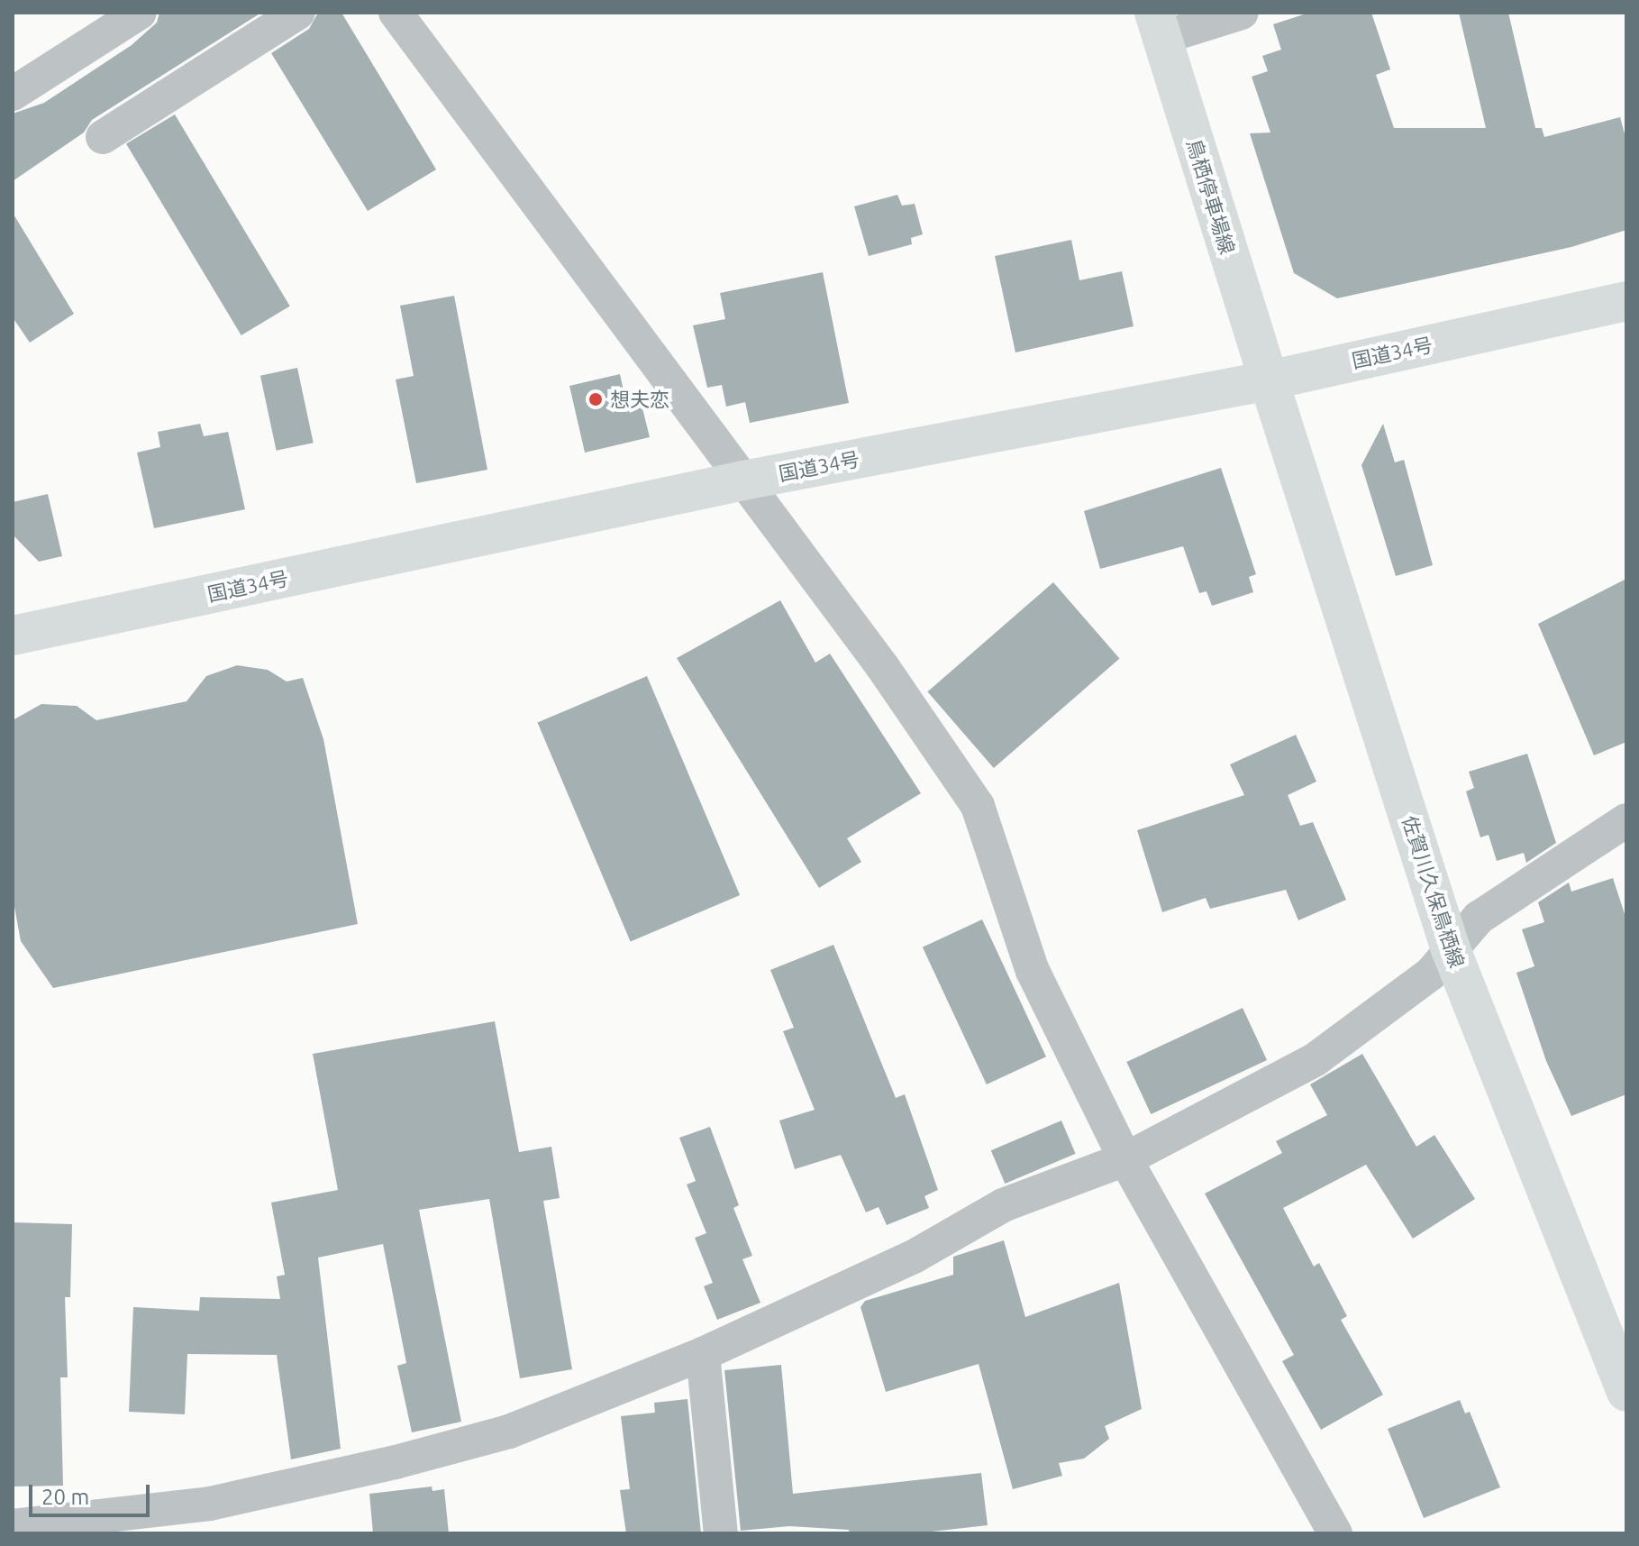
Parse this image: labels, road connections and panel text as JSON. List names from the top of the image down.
{
  "streets": {
    "main road": ["鳥栖停車場線", "国道34号", "佐賀川久保鳥栖線"]
  },
  "crossings": [
    ["鳥栖停車場線", "国道34号"],
    ["鳥栖停車場線", "佐賀川久保鳥栖線"],
    ["国道34号", "佐賀川久保鳥栖線"]
  ],
  "places": ["想夫恋"],
  "scale_bar": "20 m"
}
